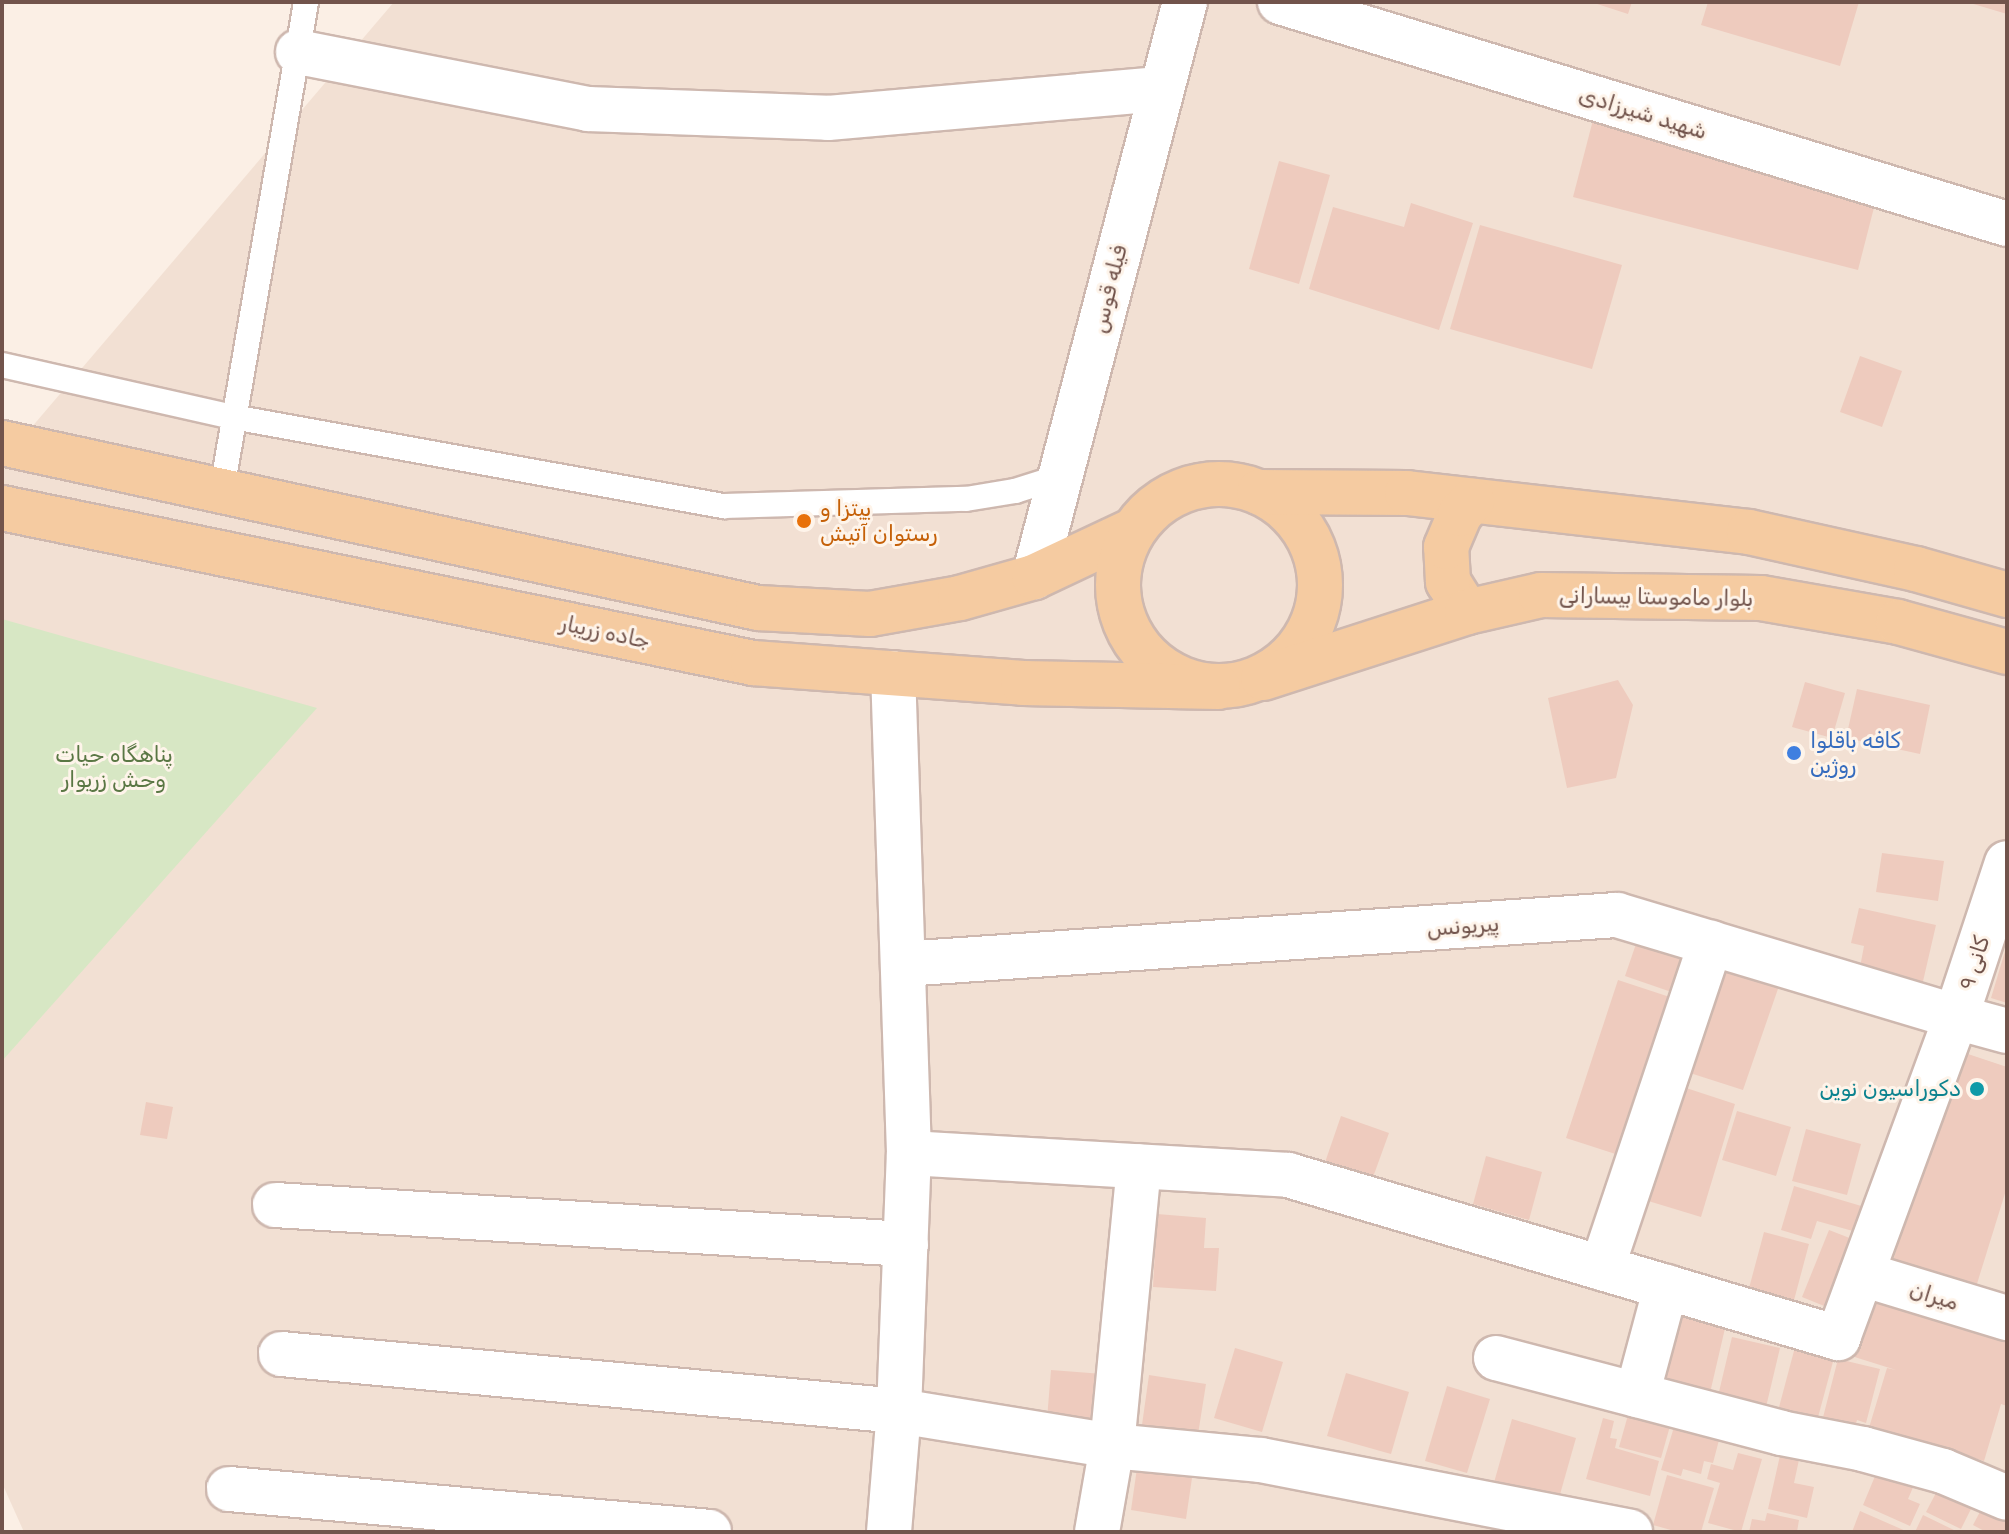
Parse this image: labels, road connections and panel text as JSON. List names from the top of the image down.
{
  "streets": {
    "main road": ["بلوار ماموستا بیسارانی", "جاده زریبار"],
    "street": [
      "شهید شیرزادی",
      "فیله قوس",
      "پیریونس",
      "کانی ۹",
      "میران"
    ]
  },
  "crossings": [
    ["بلوار ماموستا بیسارانی", "جاده زریبار"],
    ["پیریونس", "کانی ۹"],
    ["کانی ۹", "میران"]
  ],
  "parks": ["پناهگاه حیات وحش زریوار"],
  "places": ["پیتزا و رستوان آتیش", "کافه باقلوا روژین", "دکوراسیون نوین"]
}
